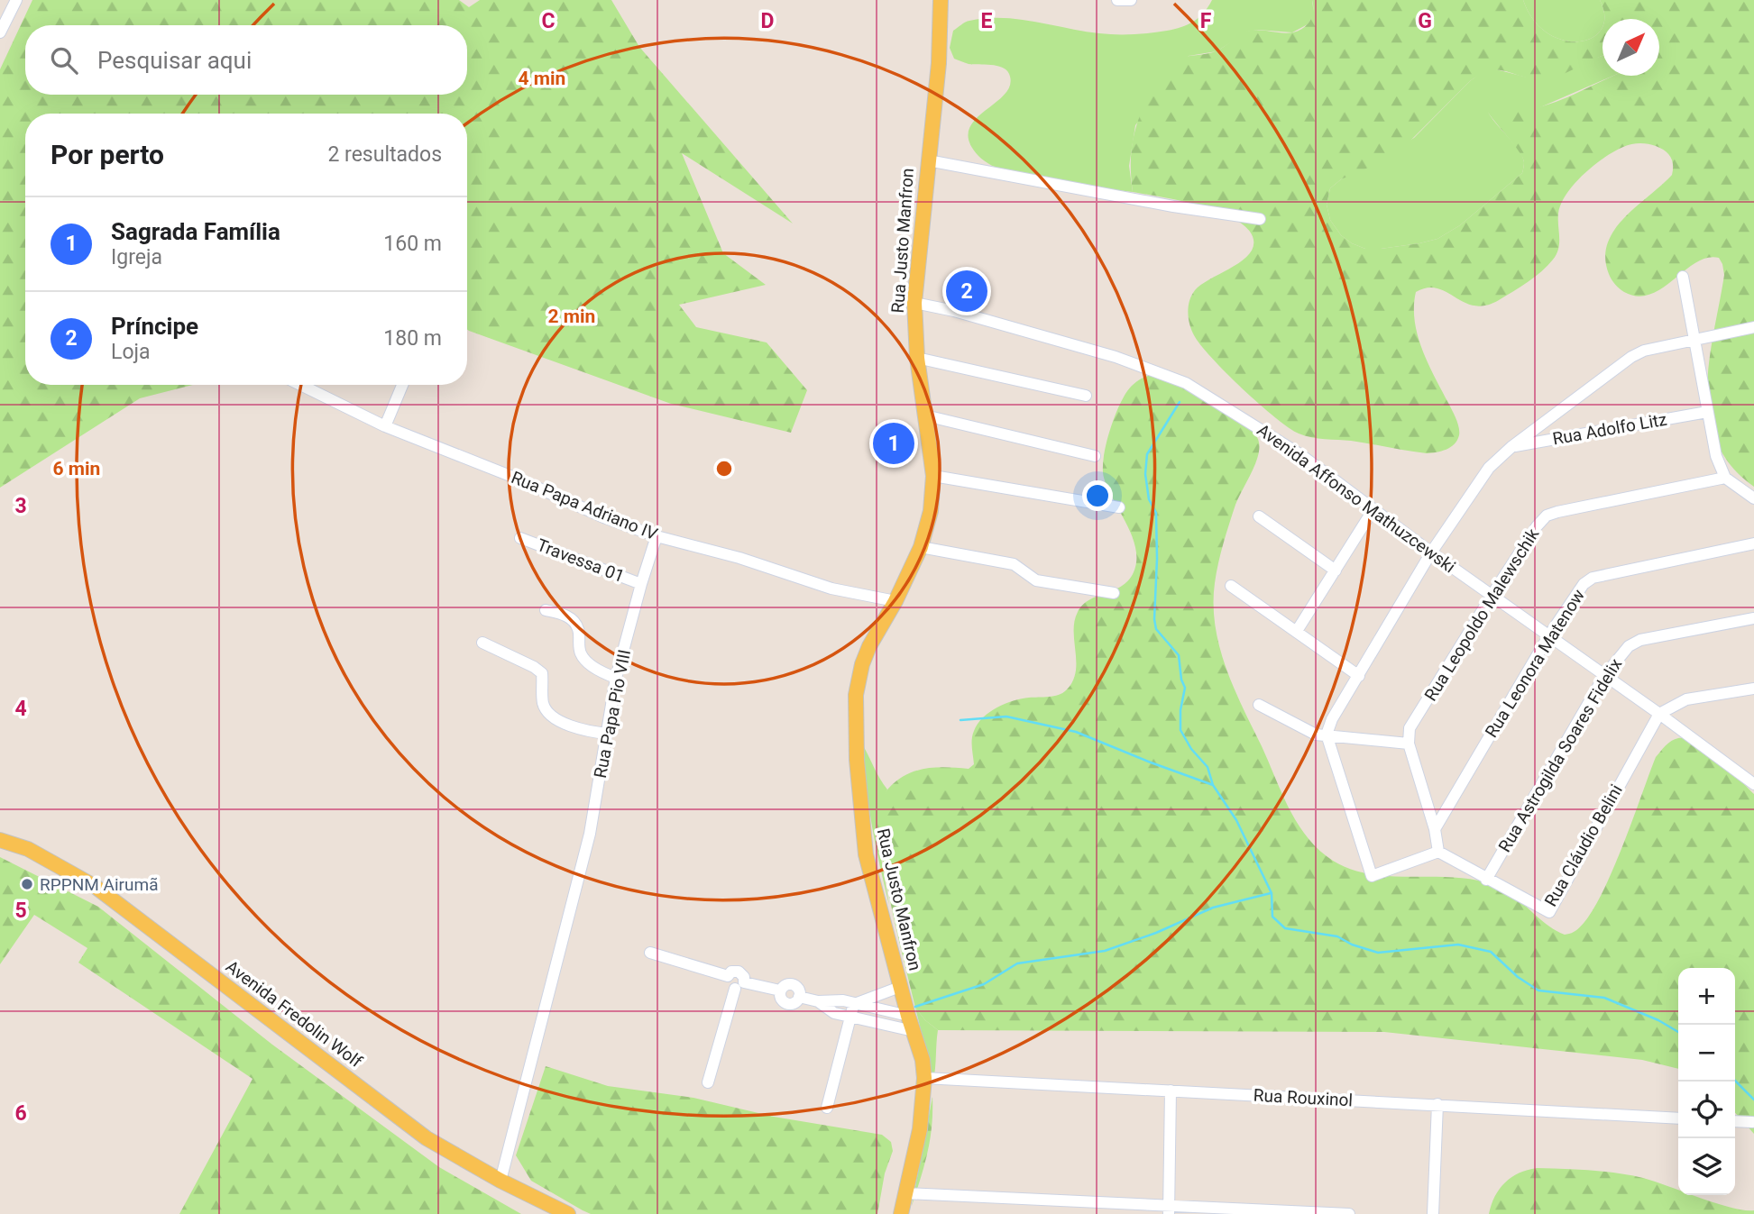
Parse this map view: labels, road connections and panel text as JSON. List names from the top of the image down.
{
  "streets": {
    "main road": ["Rua Justo Manfron", "Avenida Fredolin Wolf"],
    "street": [
      "Rua Adolfo Litz",
      "Avenida Affonso Mathuzcewski",
      "Rua Papa Adriano IV",
      "Travessa 01",
      "Rua Leopoldo Malewschik",
      "Rua Leonora Matenow",
      "Rua Papa Pio VIII",
      "Rua Astrogilda Soares Fidelix",
      "Rua Cláudio Belini",
      "Rua Rouxinol"
    ]
  },
  "crossings": [
    ["Rua Justo Manfron", "Avenida Affonso Mathuzcewski"],
    ["Rua Justo Manfron", "Rua Papa Adriano IV"],
    ["Rua Justo Manfron", "Rua Rouxinol"],
    ["Avenida Affonso Mathuzcewski", "Rua Leopoldo Malewschik"],
    ["Avenida Affonso Mathuzcewski", "Rua Leonora Matenow"],
    ["Avenida Affonso Mathuzcewski", "Rua Astrogilda Soares Fidelix"],
    ["Avenida Affonso Mathuzcewski", "Rua Cláudio Belini"],
    ["Rua Papa Adriano IV", "Rua Papa Pio VIII"],
    ["Travessa 01", "Rua Papa Pio VIII"],
    ["Rua Papa Pio VIII", "Avenida Fredolin Wolf"],
    ["Rua Astrogilda Soares Fidelix", "Rua Cláudio Belini"]
  ],
  "places": ["RPPNM Airumã"],
  "north": "top right",
  "page": {
    "search": "Pesquisar aqui",
    "heading": ["Por perto", "2 resultados"],
    "list": [
      {
        "mark": "1",
        "name": "Sagrada Família",
        "note": "Igreja",
        "value": "160 m"
      },
      {
        "mark": "2",
        "name": "Príncipe",
        "note": "Loja",
        "value": "180 m"
      }
    ],
    "pins": ["2", "1"],
    "map_buttons": ["+", "−"]
  },
  "grid": {
    "columns": [
      "C",
      "D",
      "E",
      "F",
      "G"
    ],
    "rows": [
      "3",
      "4",
      "5",
      "6"
    ]
  },
  "rings": ["4 min", "2 min", "6 min"]
}
